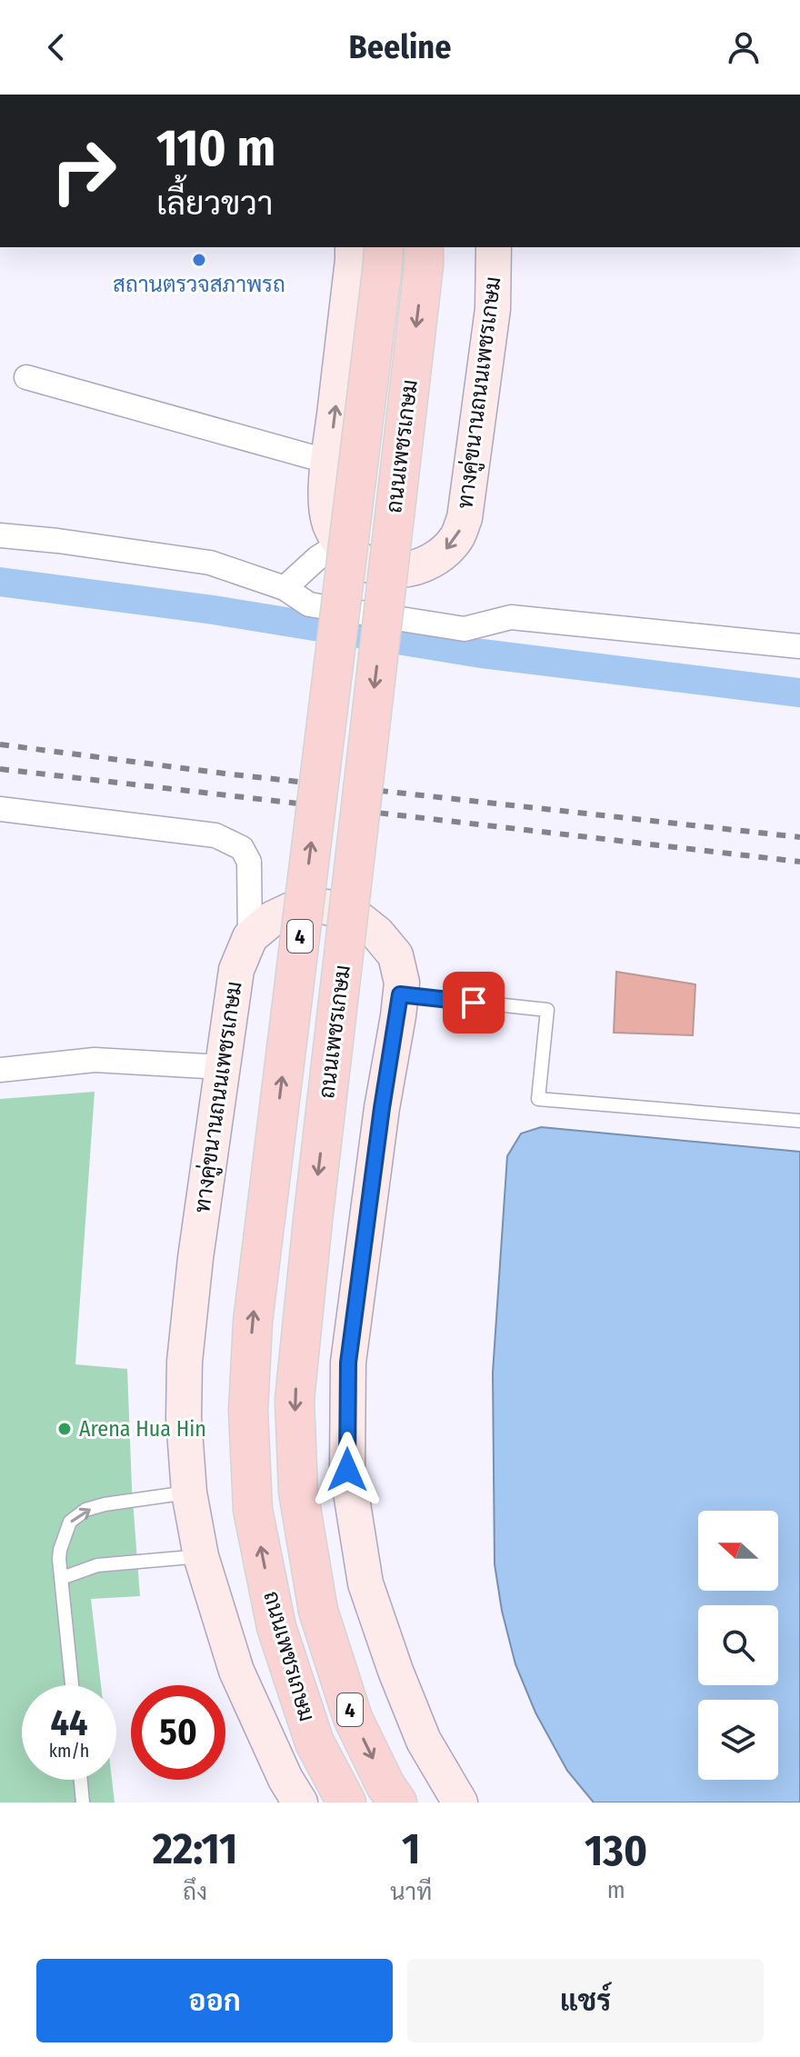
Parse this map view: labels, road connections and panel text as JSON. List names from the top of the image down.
{
  "streets": {
    "main road": ["ทางคู่ขนานถนนเพชรเกษม", "ถนนเพชรเกษม", "4"]
  },
  "places": ["สถานตรวจสภาพรถ", "Arena Hua Hin"],
  "north": "left",
  "page": {
    "header": "Beeline",
    "turn": ["110 m", "เลี้ยวขวา"],
    "speed": "44 km/h",
    "limit": "50",
    "eta": [
      "22:11",
      "ถึง",
      "1",
      "นาที",
      "130",
      "m"
    ],
    "buttons": ["ออก", "แชร์"]
  }
}
